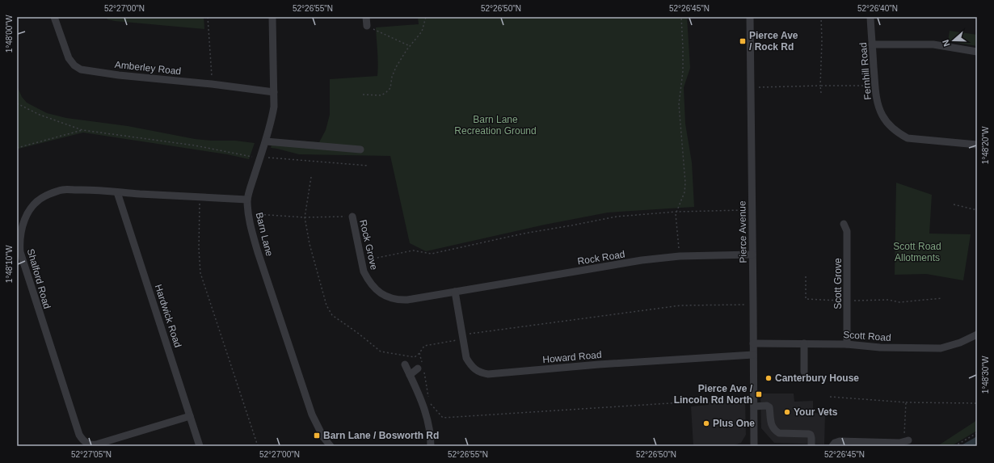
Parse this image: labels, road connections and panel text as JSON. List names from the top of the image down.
{
  "streets": {
    "street": [
      "Amberley Road",
      "Fernhill Road",
      "Pierce Avenue",
      "Barn Lane",
      "Rock Grove",
      "Rock Road",
      "Shalford Road",
      "Scott Grove",
      "Hardwick Road",
      "Scott Road",
      "Howard Road"
    ]
  },
  "crossings": [
    ["Amberley Road", "Barn Lane"],
    ["Pierce Avenue", "Rock Road"],
    ["Pierce Avenue", "Scott Road"],
    ["Pierce Avenue", "Howard Road"],
    ["Barn Lane", "Shalford Road"],
    ["Rock Grove", "Rock Road"],
    ["Rock Grove", "Howard Road"],
    ["Rock Road", "Howard Road"],
    ["Shalford Road", "Hardwick Road"],
    ["Scott Grove", "Scott Road"]
  ],
  "parks": ["Barn Lane Recreation Ground", "Scott Road Allotments"],
  "places": {
    "transit": ["Pierce Ave / Rock Rd", "Pierce Ave / Lincoln Rd North", "Barn Lane / Bosworth Rd"],
    "other": ["Canterbury House", "Your Vets", "Plus One"]
  },
  "north": "left",
  "coordinates": [
    "52°27'00\"N",
    "52°26'55\"N",
    "52°26'50\"N",
    "52°26'45\"N",
    "52°26'40\"N",
    "1°48'00\"W",
    "1°48'20\"W",
    "1°48'10\"W",
    "1°48'30\"W",
    "52°27'05\"N"
  ]
}
